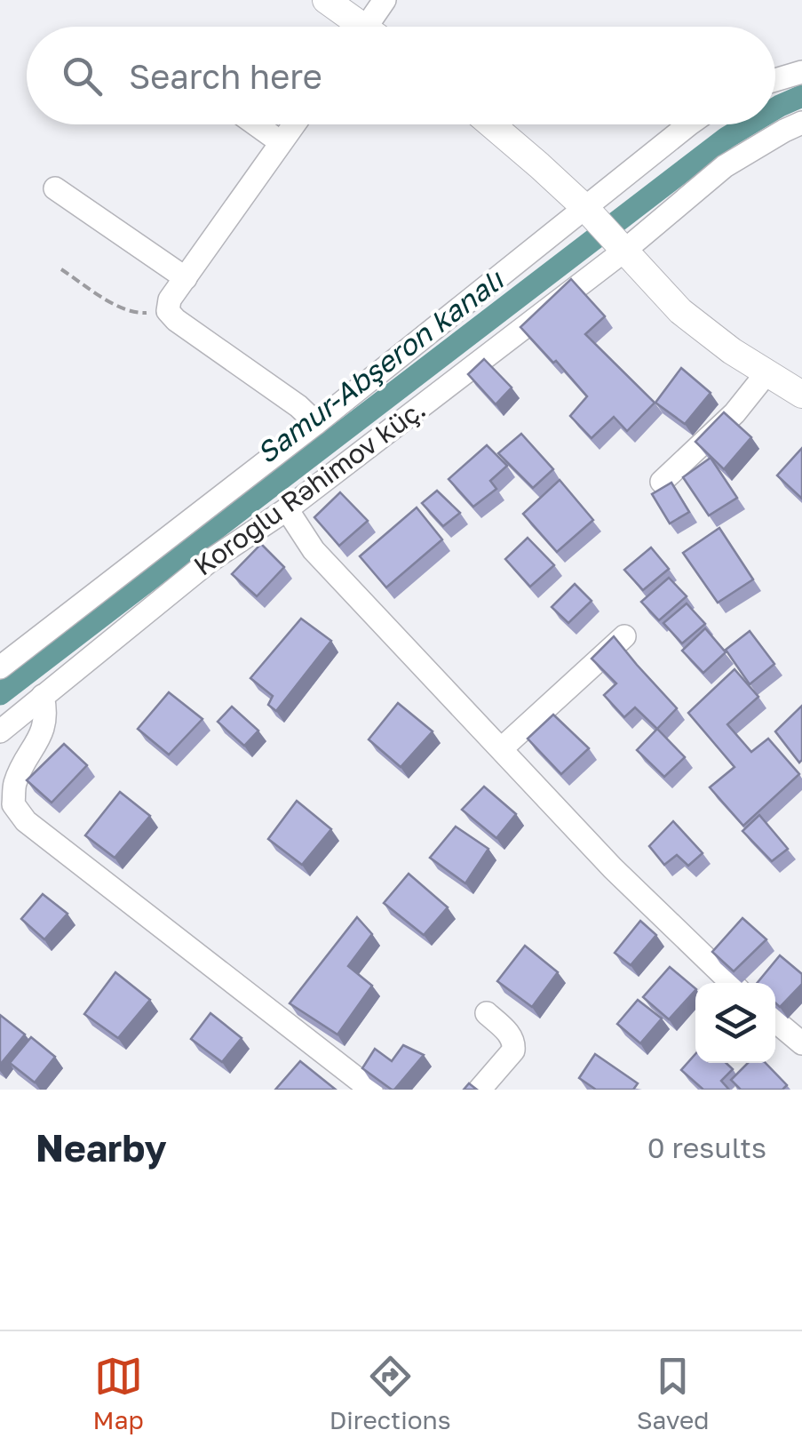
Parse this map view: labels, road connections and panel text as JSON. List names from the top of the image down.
{
  "streets": {
    "street": ["Koroğlu Rəhimov küç."]
  },
  "water": ["Samur-Abşeron kanalı"],
  "page": {
    "search": "Search here",
    "heading": ["Nearby", "0 results"],
    "nav": ["Map", "Directions", "Saved"]
  }
}
